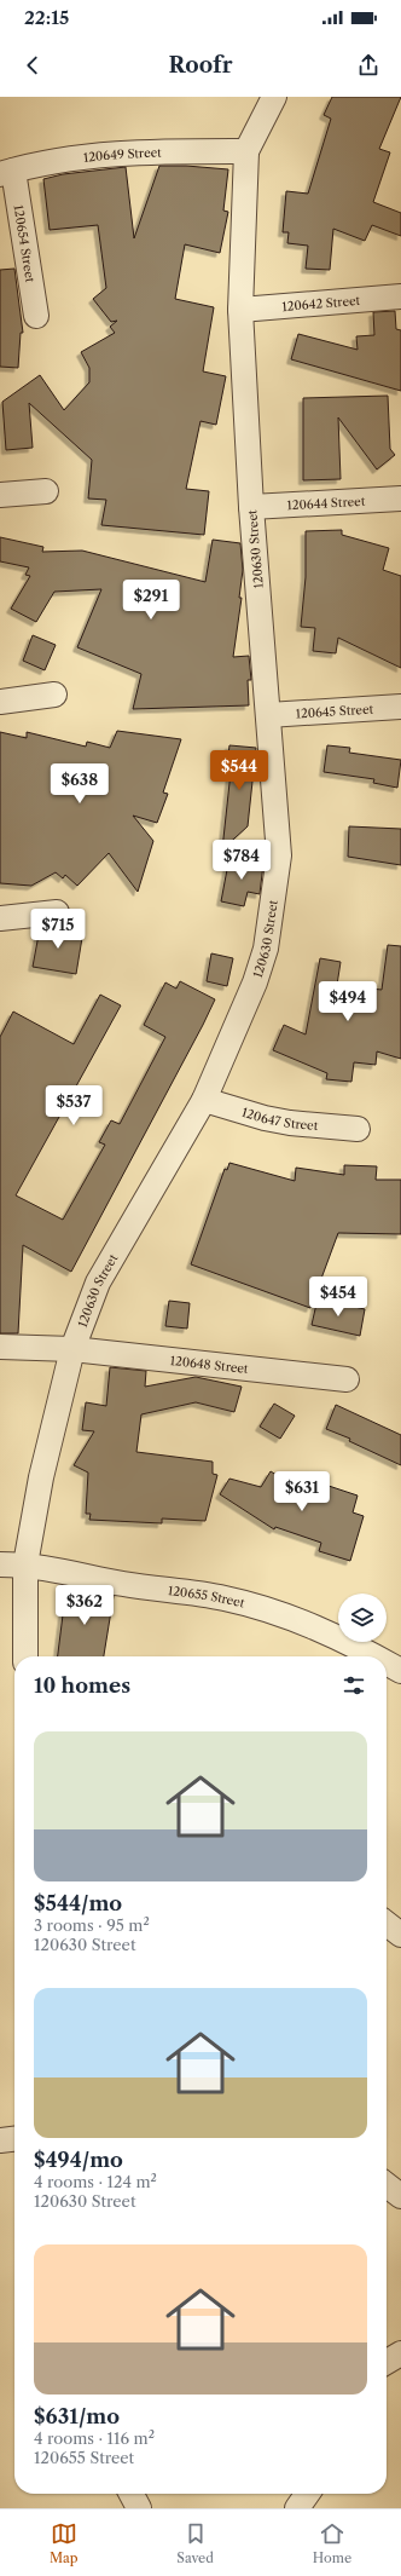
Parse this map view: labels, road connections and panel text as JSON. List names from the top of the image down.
{
  "streets": {
    "street": [
      "120649 Street",
      "120654 Street",
      "120642 Street",
      "120644 Street",
      "120630 Street",
      "120645 Street",
      "120647 Street",
      "120648 Street",
      "120655 Street"
    ]
  },
  "crossings": [
    ["120649 Street", "120654 Street"],
    ["120649 Street", "120630 Street"],
    ["120642 Street", "120630 Street"],
    ["120644 Street", "120630 Street"],
    ["120630 Street", "120645 Street"],
    ["120630 Street", "120647 Street"],
    ["120630 Street", "120648 Street"],
    ["120630 Street", "120655 Street"]
  ],
  "page": {
    "status": "22:15",
    "header": "Roofr",
    "price": [
      "$291",
      "$544",
      "$638",
      "$784",
      "$715",
      "$494",
      "$537",
      "$454",
      "$631",
      "$362"
    ],
    "heading": "10 homes",
    "list": [
      {
        "name": "$544/mo",
        "note": "3 rooms · 95 m² · 120630 Street"
      },
      {
        "name": "$494/mo",
        "note": "4 rooms · 124 m² · 120630 Street"
      },
      {
        "name": "$631/mo",
        "note": "4 rooms · 116 m² · 120655 Street"
      }
    ],
    "tabs": ["Map", "Saved", "Home"]
  }
}
